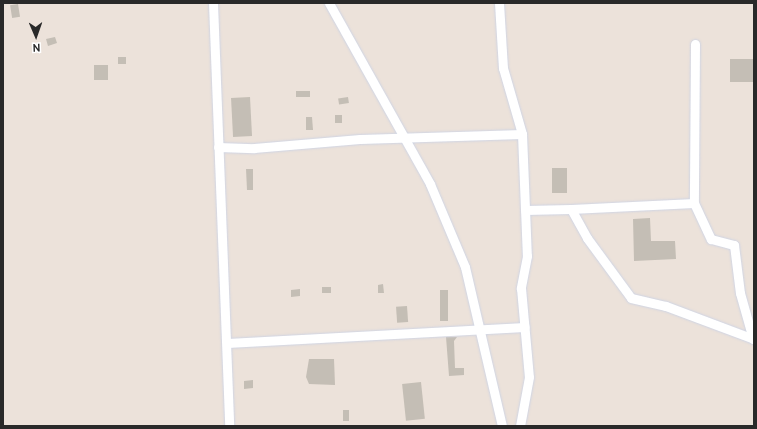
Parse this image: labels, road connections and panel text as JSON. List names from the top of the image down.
{
  "north": "bottom"
}
